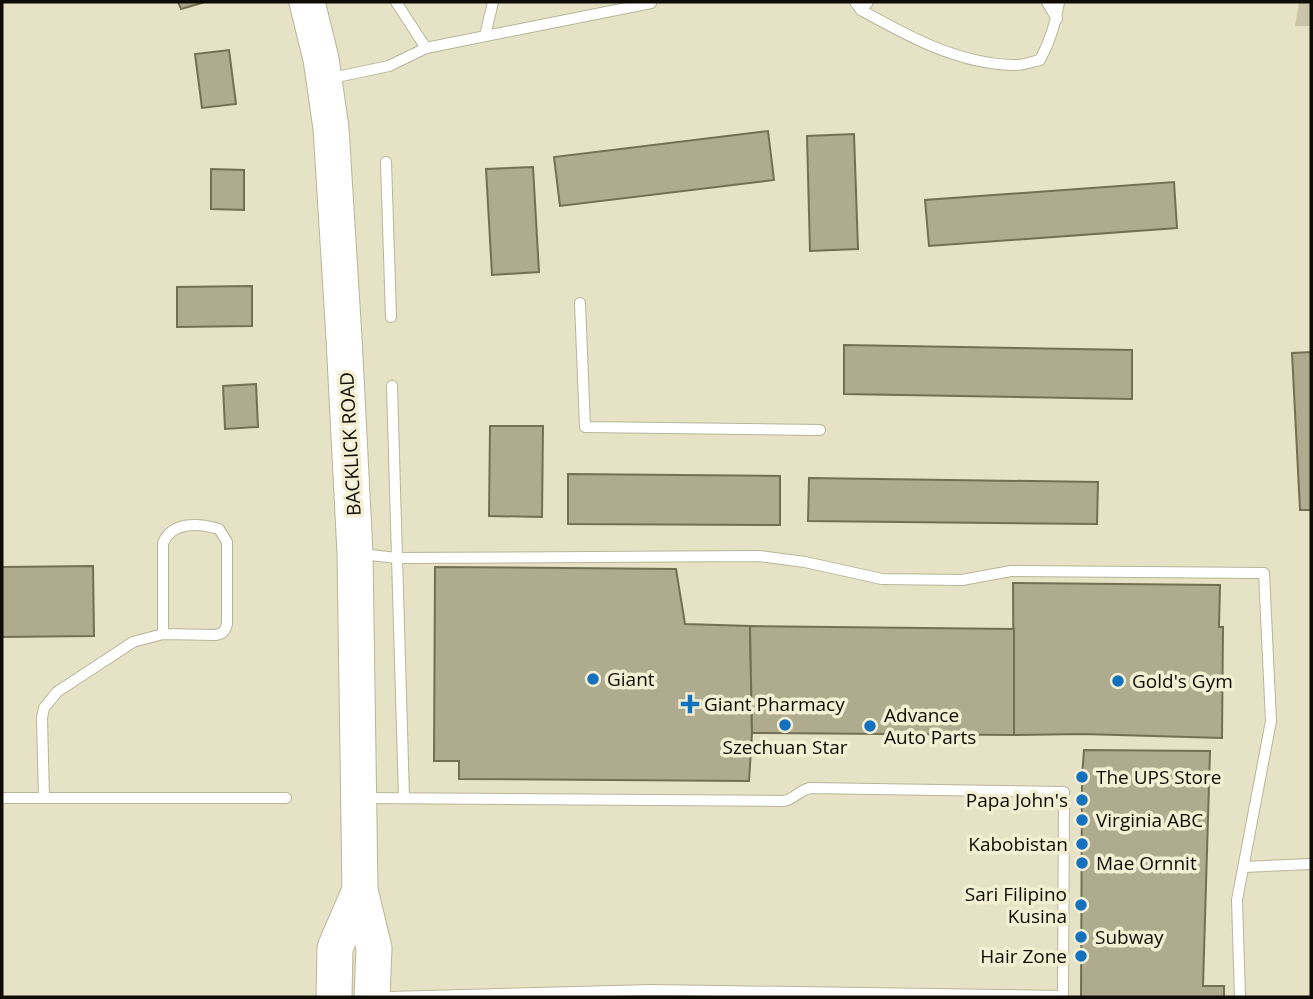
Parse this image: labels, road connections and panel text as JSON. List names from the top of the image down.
{
  "streets": {
    "main road": ["BACKLICK ROAD"]
  },
  "places": {
    "other": [
      "Giant",
      "Gold's Gym",
      "Szechuan Star",
      "Advance Auto Parts",
      "The UPS Store",
      "Papa John's",
      "Virginia ABC",
      "Kabobistan",
      "Mae Ornnit",
      "Sari Filipino Kusina",
      "Subway",
      "Hair Zone"
    ],
    "health": ["Giant Pharmacy"]
  }
}
